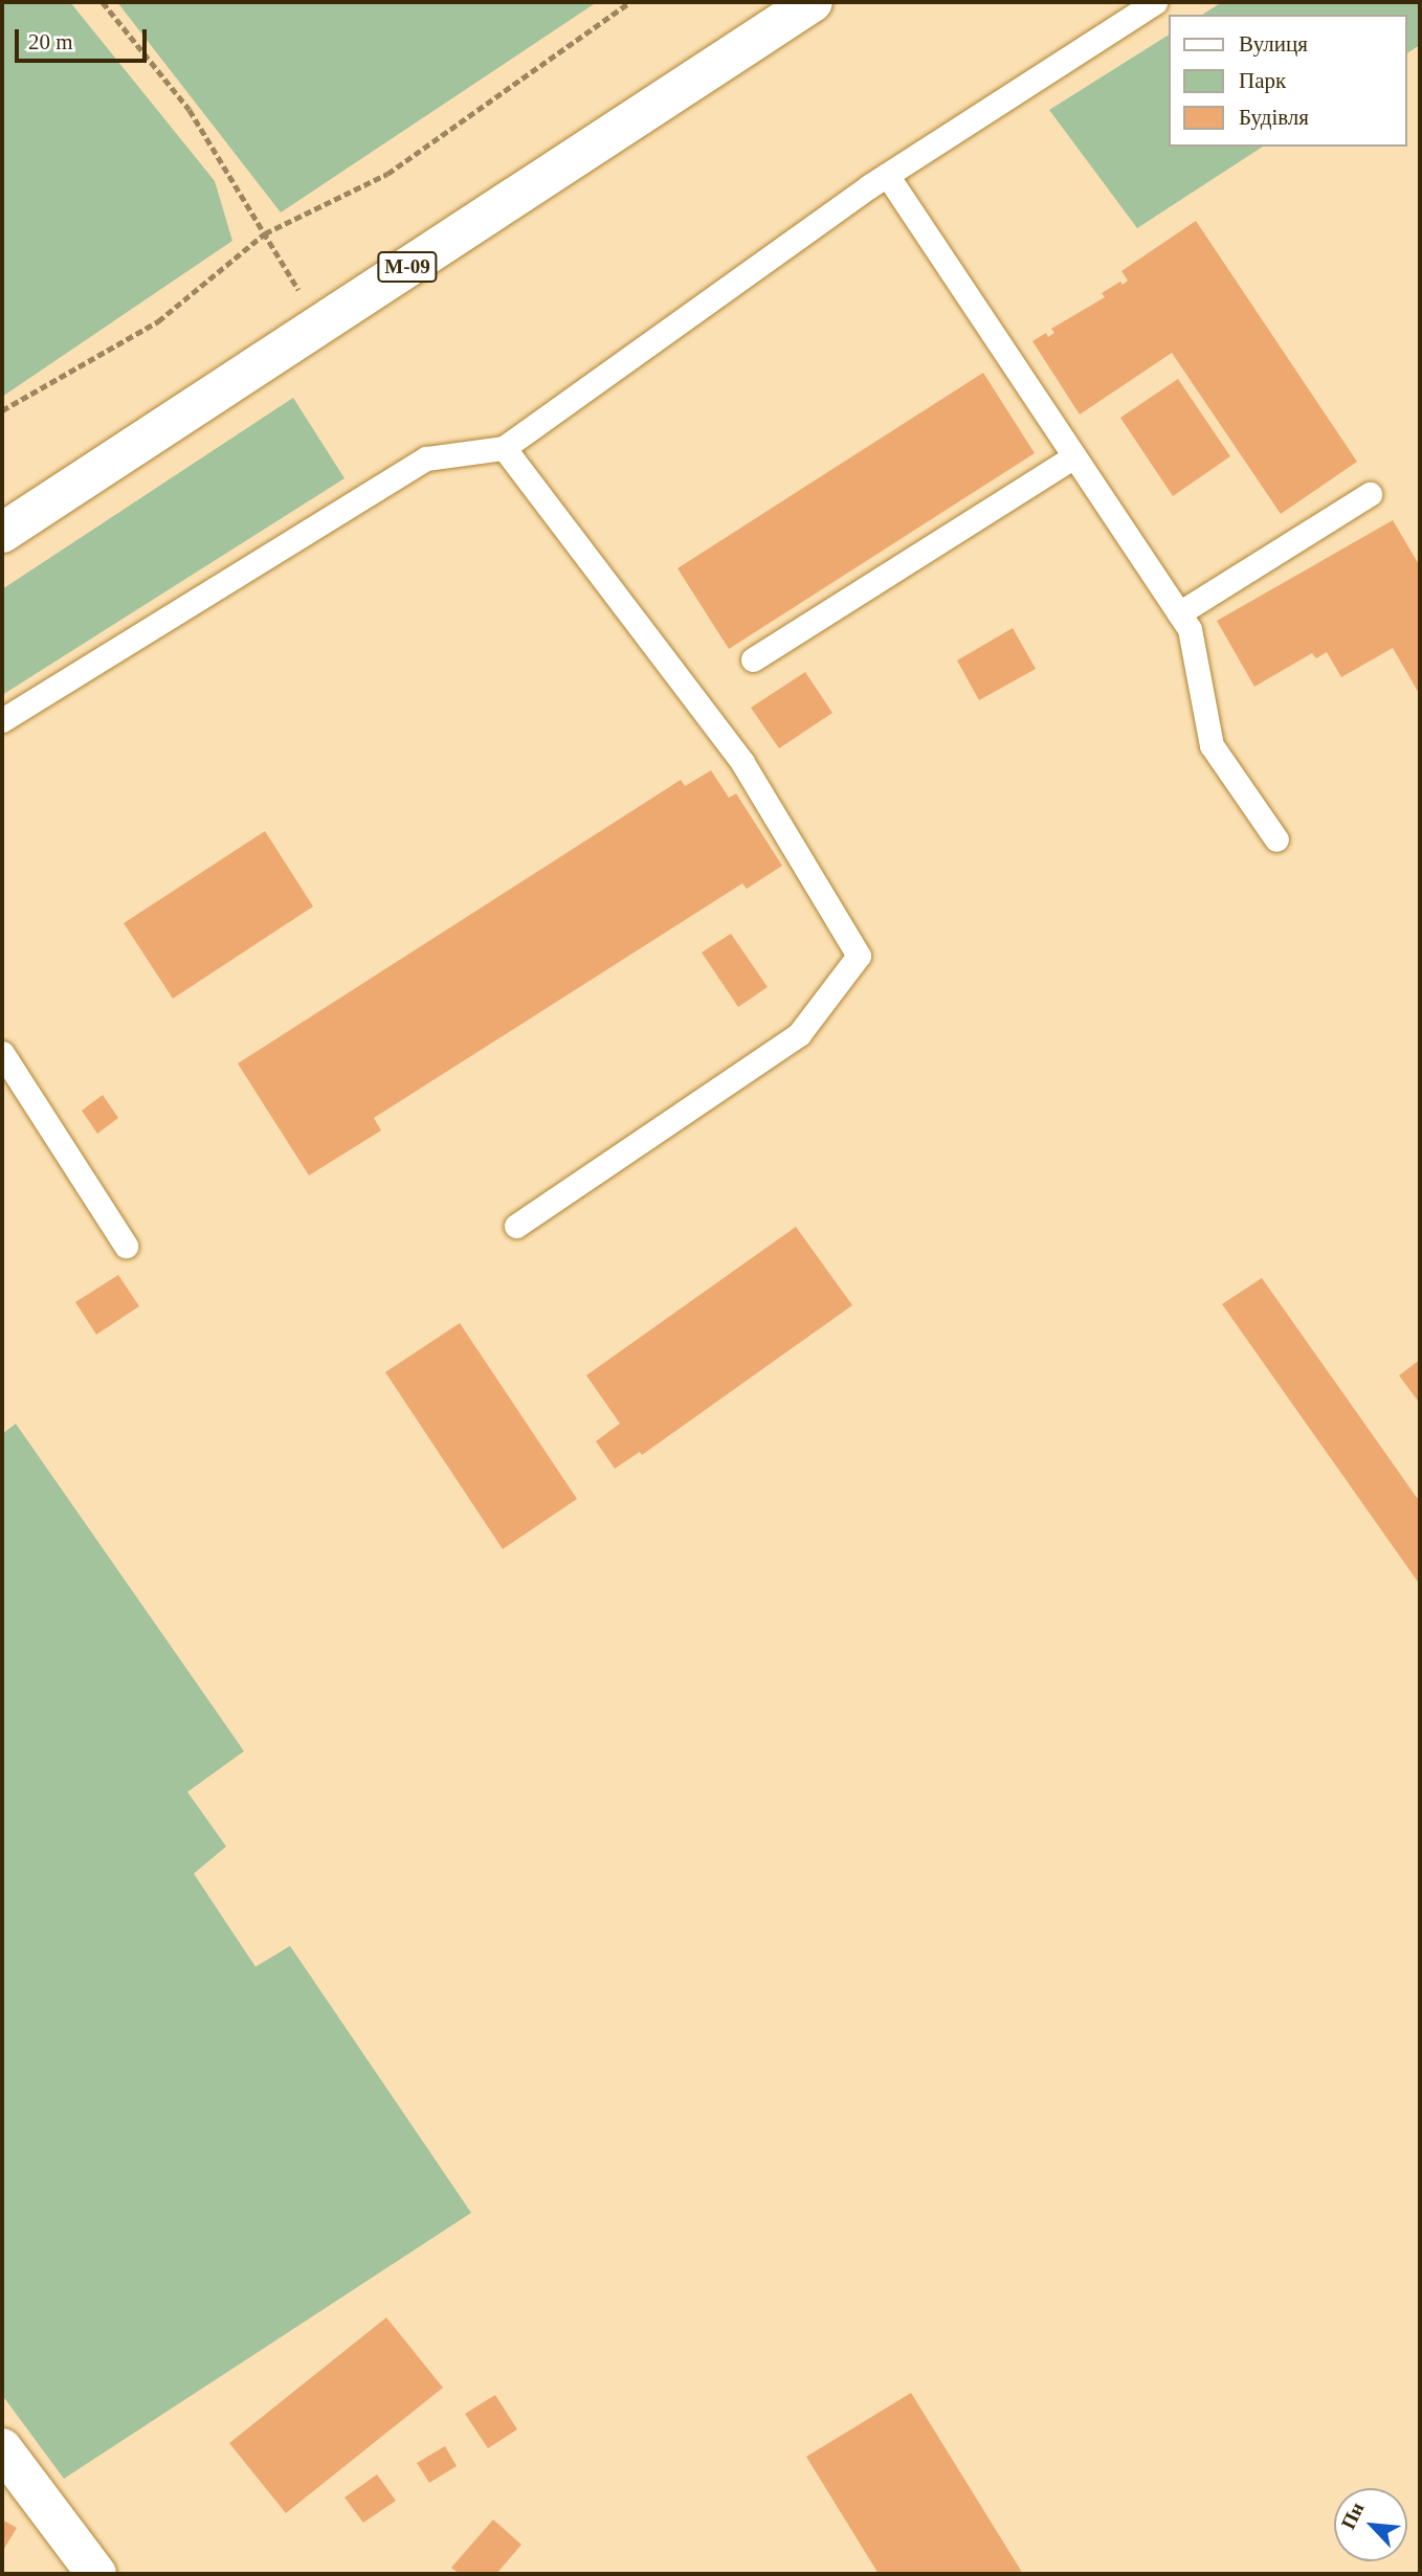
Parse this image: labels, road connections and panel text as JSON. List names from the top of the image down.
{
  "streets": {
    "main road": ["М-09"]
  },
  "legend": ["Вулиця", "Парк", "Будівля"],
  "scale_bar": "20 m",
  "north": "top left"
}
